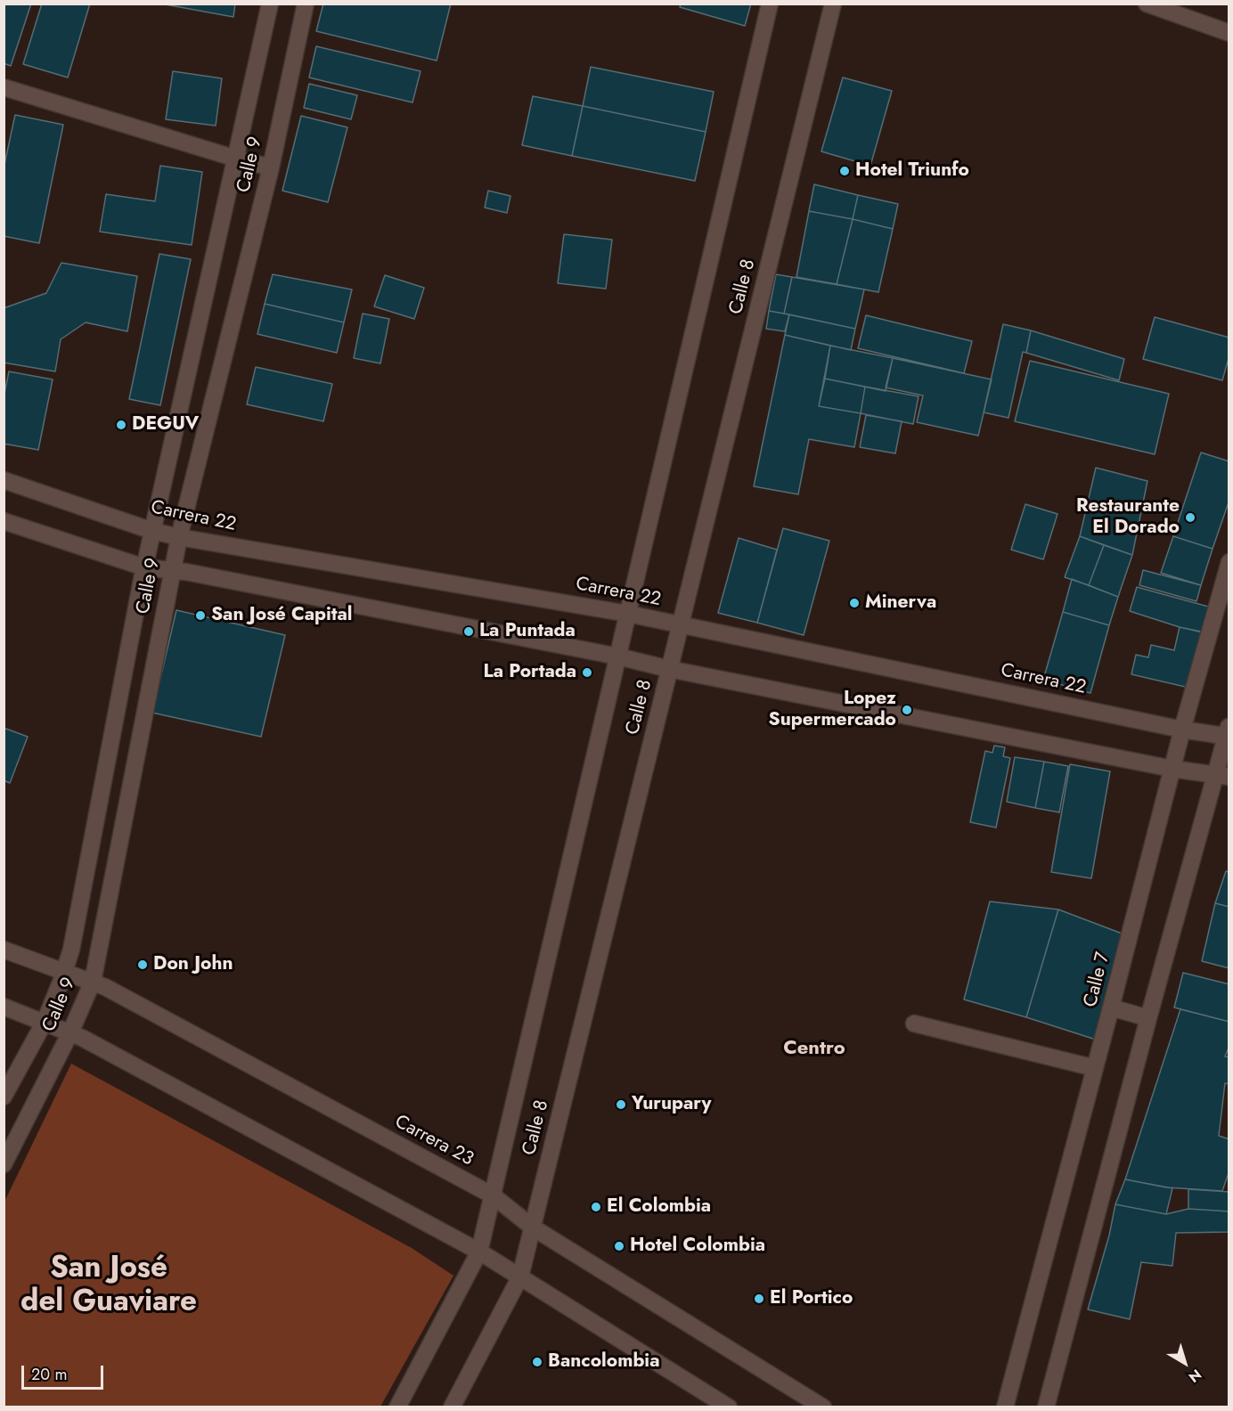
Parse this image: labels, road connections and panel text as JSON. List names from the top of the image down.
{
  "streets": {
    "street": [
      "Calle 9",
      "Calle 8",
      "Carrera 22",
      "Calle 7",
      "Carrera 23"
    ]
  },
  "crossings": [
    ["Calle 9", "Carrera 22"],
    ["Calle 9", "Carrera 23"],
    ["Calle 8", "Carrera 22"],
    ["Calle 8", "Carrera 23"],
    ["Carrera 22", "Calle 7"]
  ],
  "districts": ["Centro", "San José del Guaviare"],
  "places": [
    "Hotel Triunfo",
    "DEGUV",
    "Restaurante El Dorado",
    "Minerva",
    "San José Capital",
    "La Puntada",
    "La Portada",
    "Lopez Supermercado",
    "Don John",
    "Yurupary",
    "El Colombia",
    "Hotel Colombia",
    "El Portico",
    "Bancolombia"
  ],
  "scale_bar": "20 m",
  "north": "bottom right"
}
